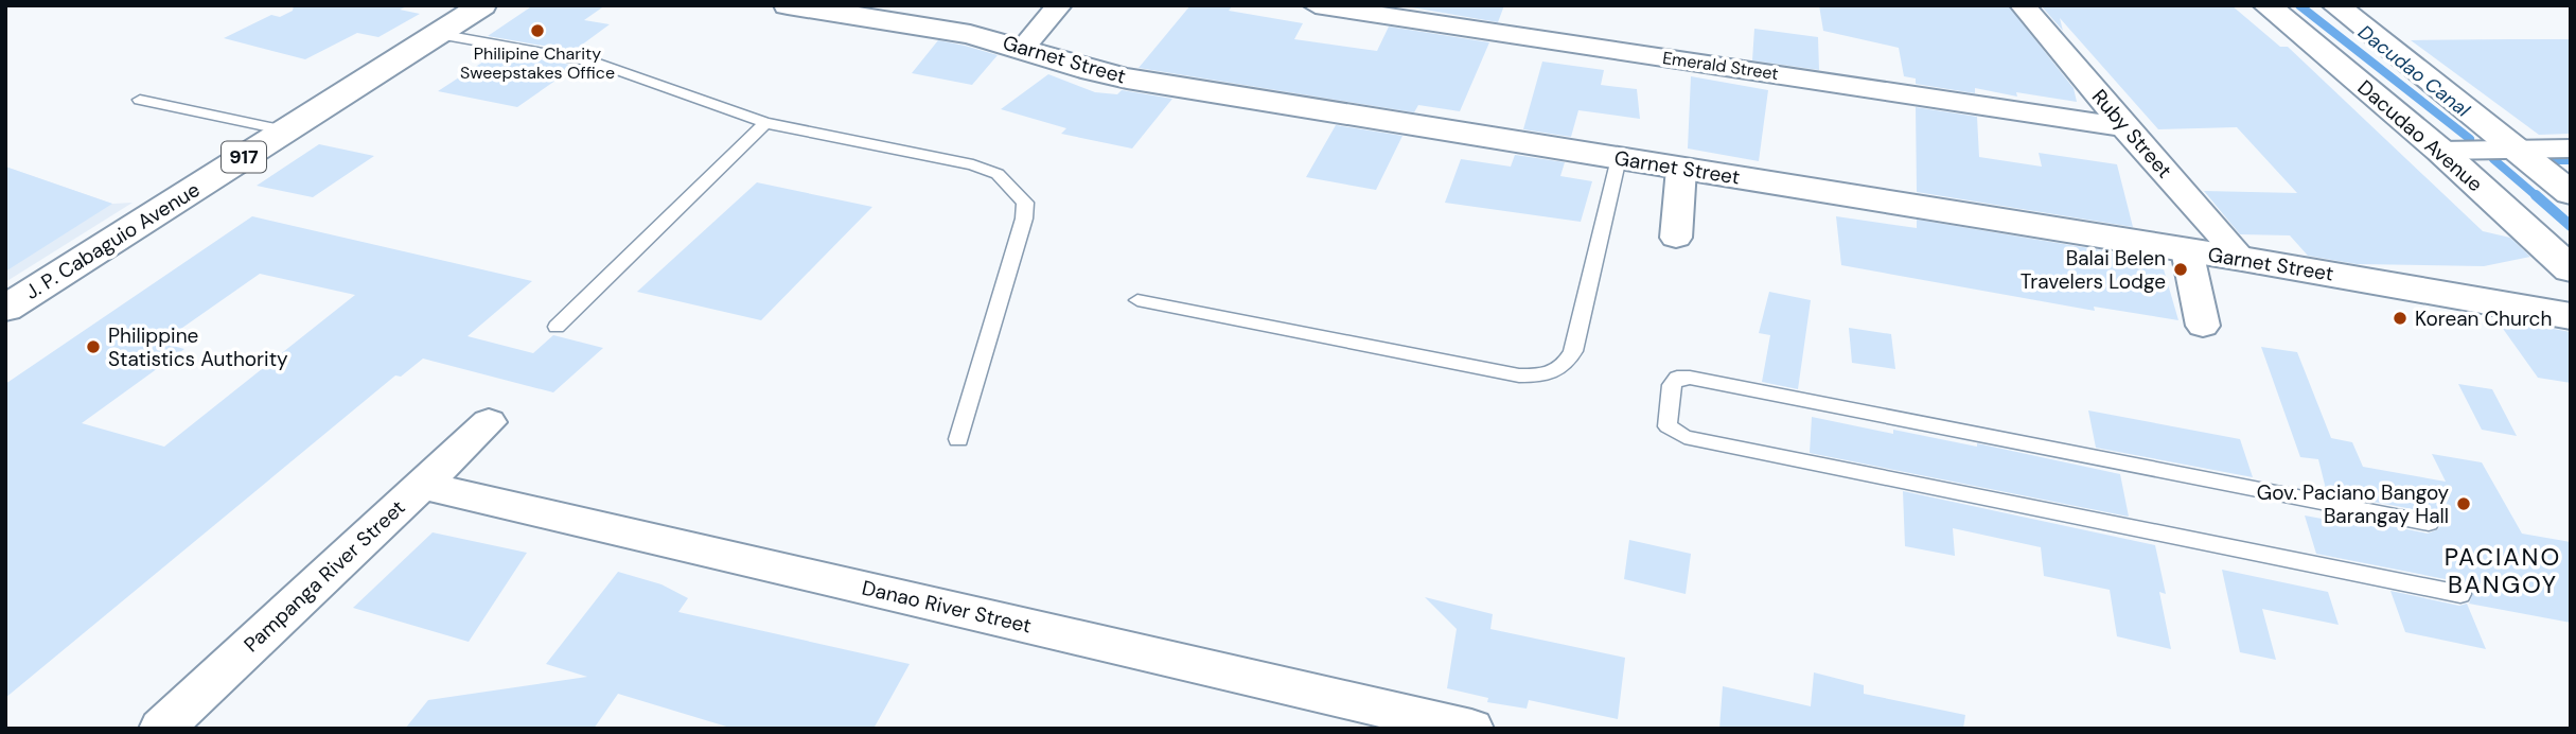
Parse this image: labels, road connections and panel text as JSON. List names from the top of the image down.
{
  "streets": {
    "street": [
      "Garnet Street",
      "Emerald Street",
      "Ruby Street",
      "Dacudao Avenue",
      "917",
      "J. P. Cabaguio Avenue",
      "Pampanga River Street",
      "Danao River Street"
    ]
  },
  "crossings": [
    ["Garnet Street", "Ruby Street"],
    ["Emerald Street", "Ruby Street"],
    ["Pampanga River Street", "Danao River Street"]
  ],
  "districts": ["PACIANO BANGOY"],
  "water": ["Dacudao Canal"],
  "places": [
    "Philipine Charity Sweepstakes Office",
    "Balai Belen Travelers Lodge",
    "Korean Church",
    "Philippine Statistics Authority",
    "Gov. Paciano Bangoy Barangay Hall"
  ]
}
